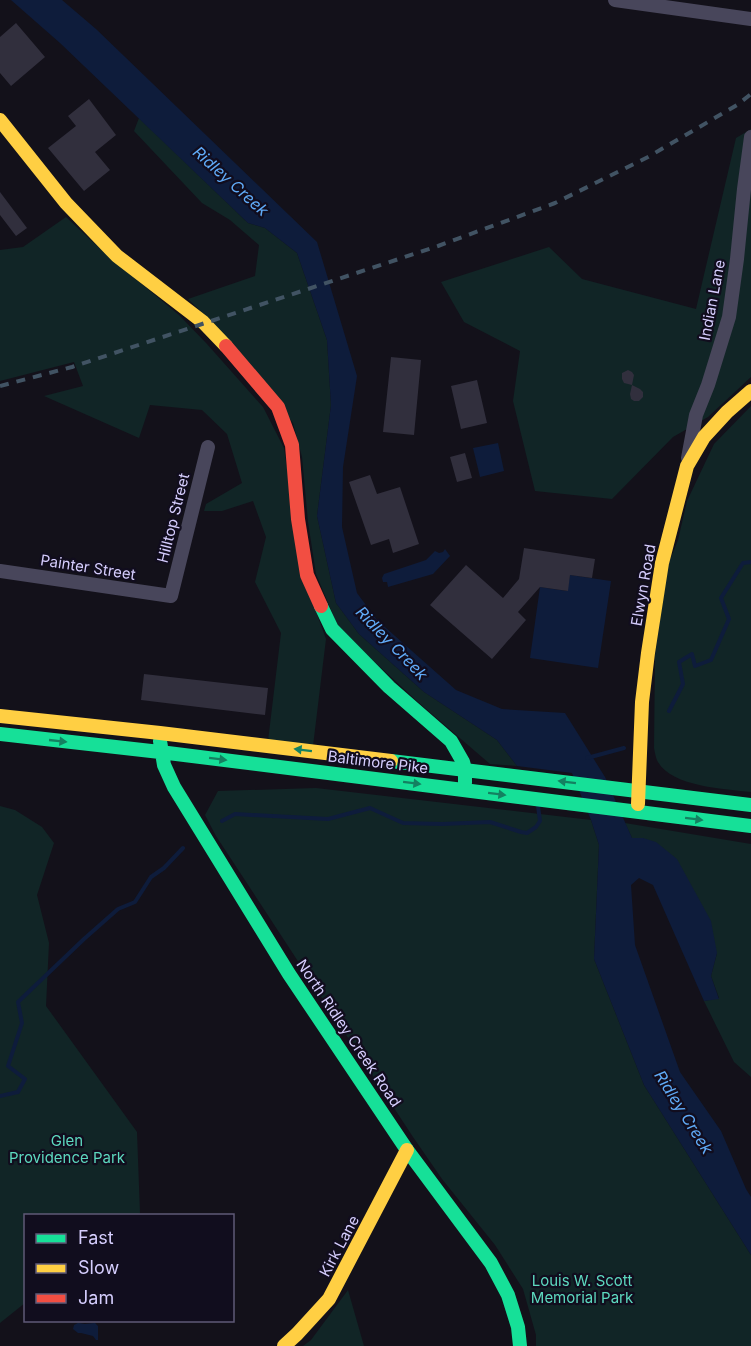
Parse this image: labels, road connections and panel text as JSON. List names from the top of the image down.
{
  "streets": {
    "street": [
      "Indian Lane",
      "Hilltop Street",
      "Painter Street",
      "Elwyn Road",
      "Baltimore Pike",
      "North Ridley Creek Road",
      "Kirk Lane"
    ]
  },
  "crossings": [
    ["Indian Lane", "Elwyn Road"],
    ["Hilltop Street", "Painter Street"],
    ["Elwyn Road", "Baltimore Pike"],
    ["Baltimore Pike", "North Ridley Creek Road"],
    ["North Ridley Creek Road", "Kirk Lane"]
  ],
  "water": ["Ridley Creek"],
  "parks": ["Glen Providence Park", "Louis W. Scott Memorial Park"],
  "legend": ["Fast", "Slow", "Jam"]
}
